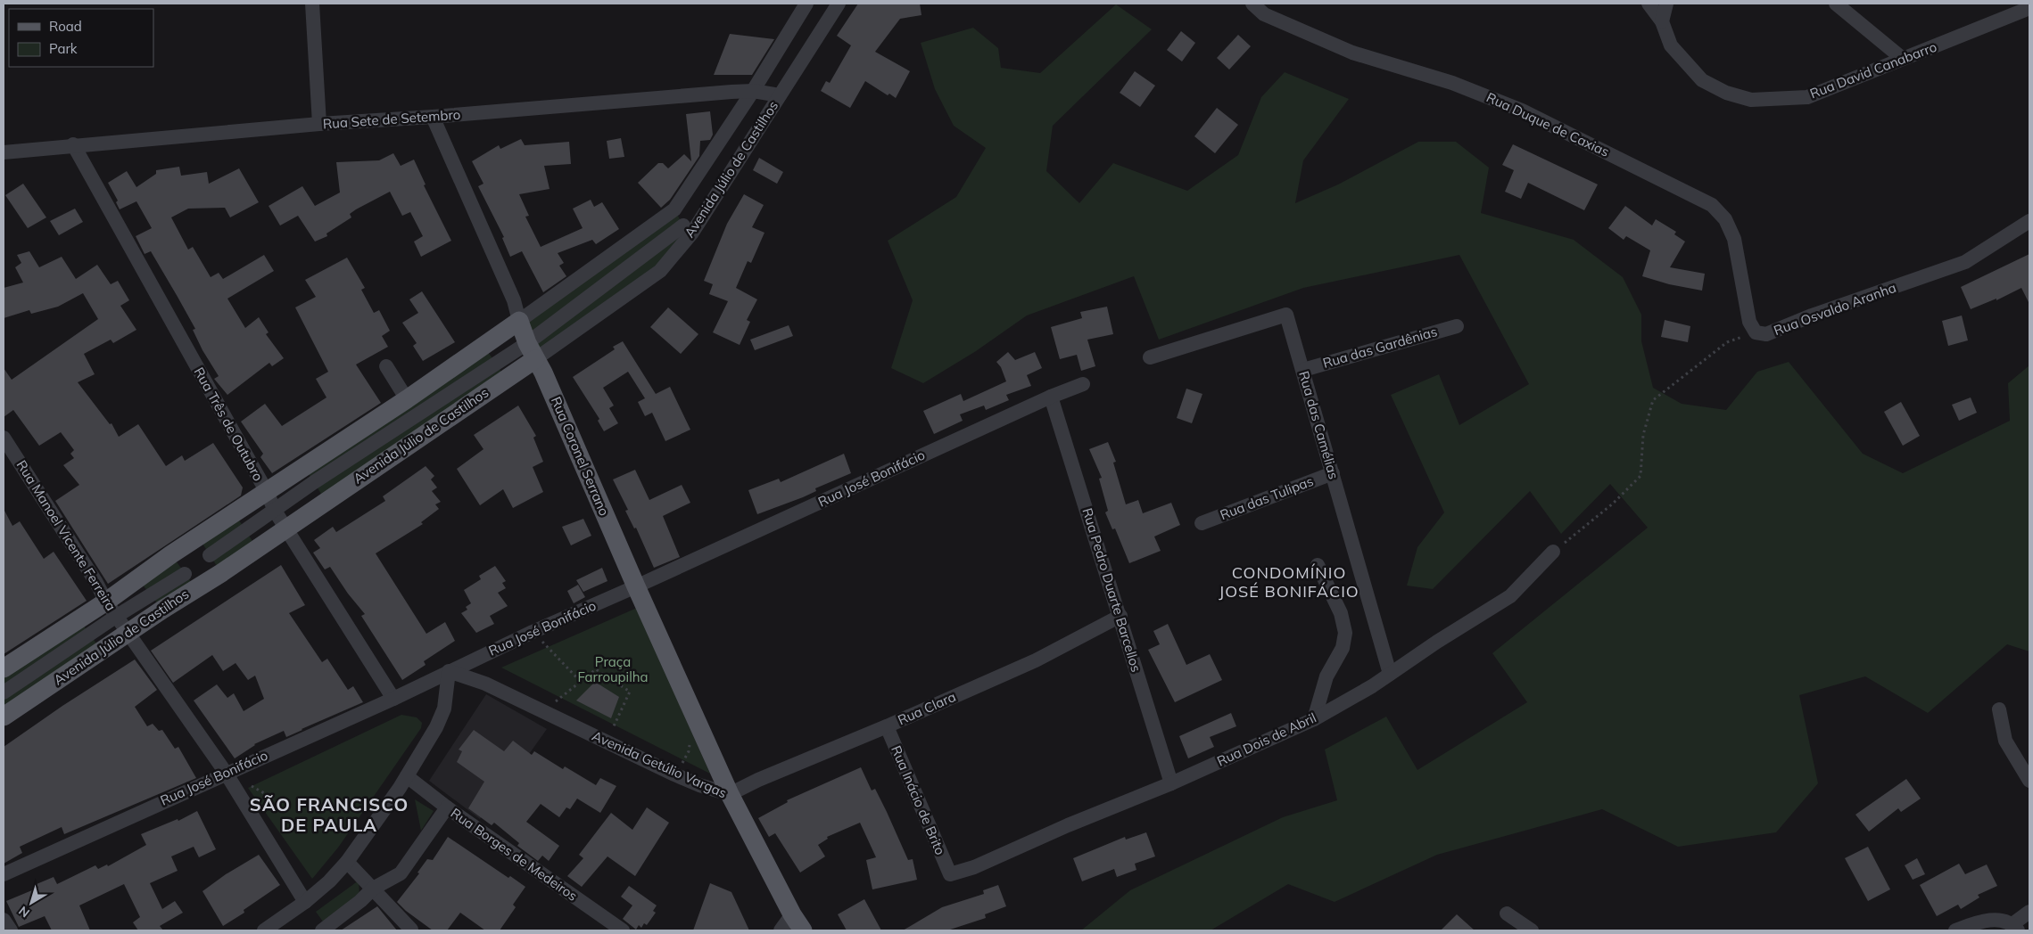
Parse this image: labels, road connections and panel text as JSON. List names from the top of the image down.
{
  "streets": {
    "main road": ["Avenida Júlio de Castilhos", "Rua Coronel Serrano", "Avenida Getúlio Vargas"],
    "street": [
      "Rua David Canabarro",
      "Rua Sete de Setembro",
      "Rua Duque de Caxias",
      "Rua Osvaldo Aranha",
      "Rua das Gardênias",
      "Rua Três de Outubro",
      "Rua das Camélias",
      "Rua José Bonifácio",
      "Rua das Tulipas",
      "Rua Manoel Vicente Ferreira",
      "Rua Pedro Duarte Barcellos",
      "Rua Clara",
      "Rua Dois de Abril",
      "Rua Inácio de Brito",
      "Rua Borges de Medeiros"
    ]
  },
  "crossings": [
    ["Rua Sete de Setembro", "Avenida Júlio de Castilhos"],
    ["Rua Sete de Setembro", "Rua Três de Outubro"],
    ["Rua Sete de Setembro", "Rua Coronel Serrano"],
    ["Rua Duque de Caxias", "Rua Osvaldo Aranha"],
    ["Avenida Júlio de Castilhos", "Rua Três de Outubro"],
    ["Avenida Júlio de Castilhos", "Rua Coronel Serrano"],
    ["Avenida Júlio de Castilhos", "Rua Manoel Vicente Ferreira"],
    ["Rua Osvaldo Aranha", "Rua Dois de Abril"],
    ["Rua das Gardênias", "Rua das Camélias"],
    ["Rua Três de Outubro", "Rua José Bonifácio"],
    ["Rua das Camélias", "Rua das Tulipas"],
    ["Rua das Camélias", "Rua Dois de Abril"],
    ["Rua Coronel Serrano", "Rua José Bonifácio"],
    ["Rua Coronel Serrano", "Rua Clara"],
    ["Rua Coronel Serrano", "Avenida Getúlio Vargas"],
    ["Rua José Bonifácio", "Rua Manoel Vicente Ferreira"],
    ["Rua José Bonifácio", "Rua Pedro Duarte Barcellos"],
    ["Rua José Bonifácio", "Avenida Getúlio Vargas"],
    ["Rua Pedro Duarte Barcellos", "Rua Clara"],
    ["Rua Pedro Duarte Barcellos", "Rua Dois de Abril"],
    ["Rua Clara", "Avenida Getúlio Vargas"],
    ["Rua Clara", "Rua Inácio de Brito"],
    ["Rua Dois de Abril", "Rua Inácio de Brito"]
  ],
  "districts": ["CONDOMÍNIO JOSÉ BONIFÁCIO", "SÃO FRANCISCO DE PAULA"],
  "parks": ["Praça Farroupilha"],
  "legend": ["Road", "Park"],
  "north": "bottom left"
}
